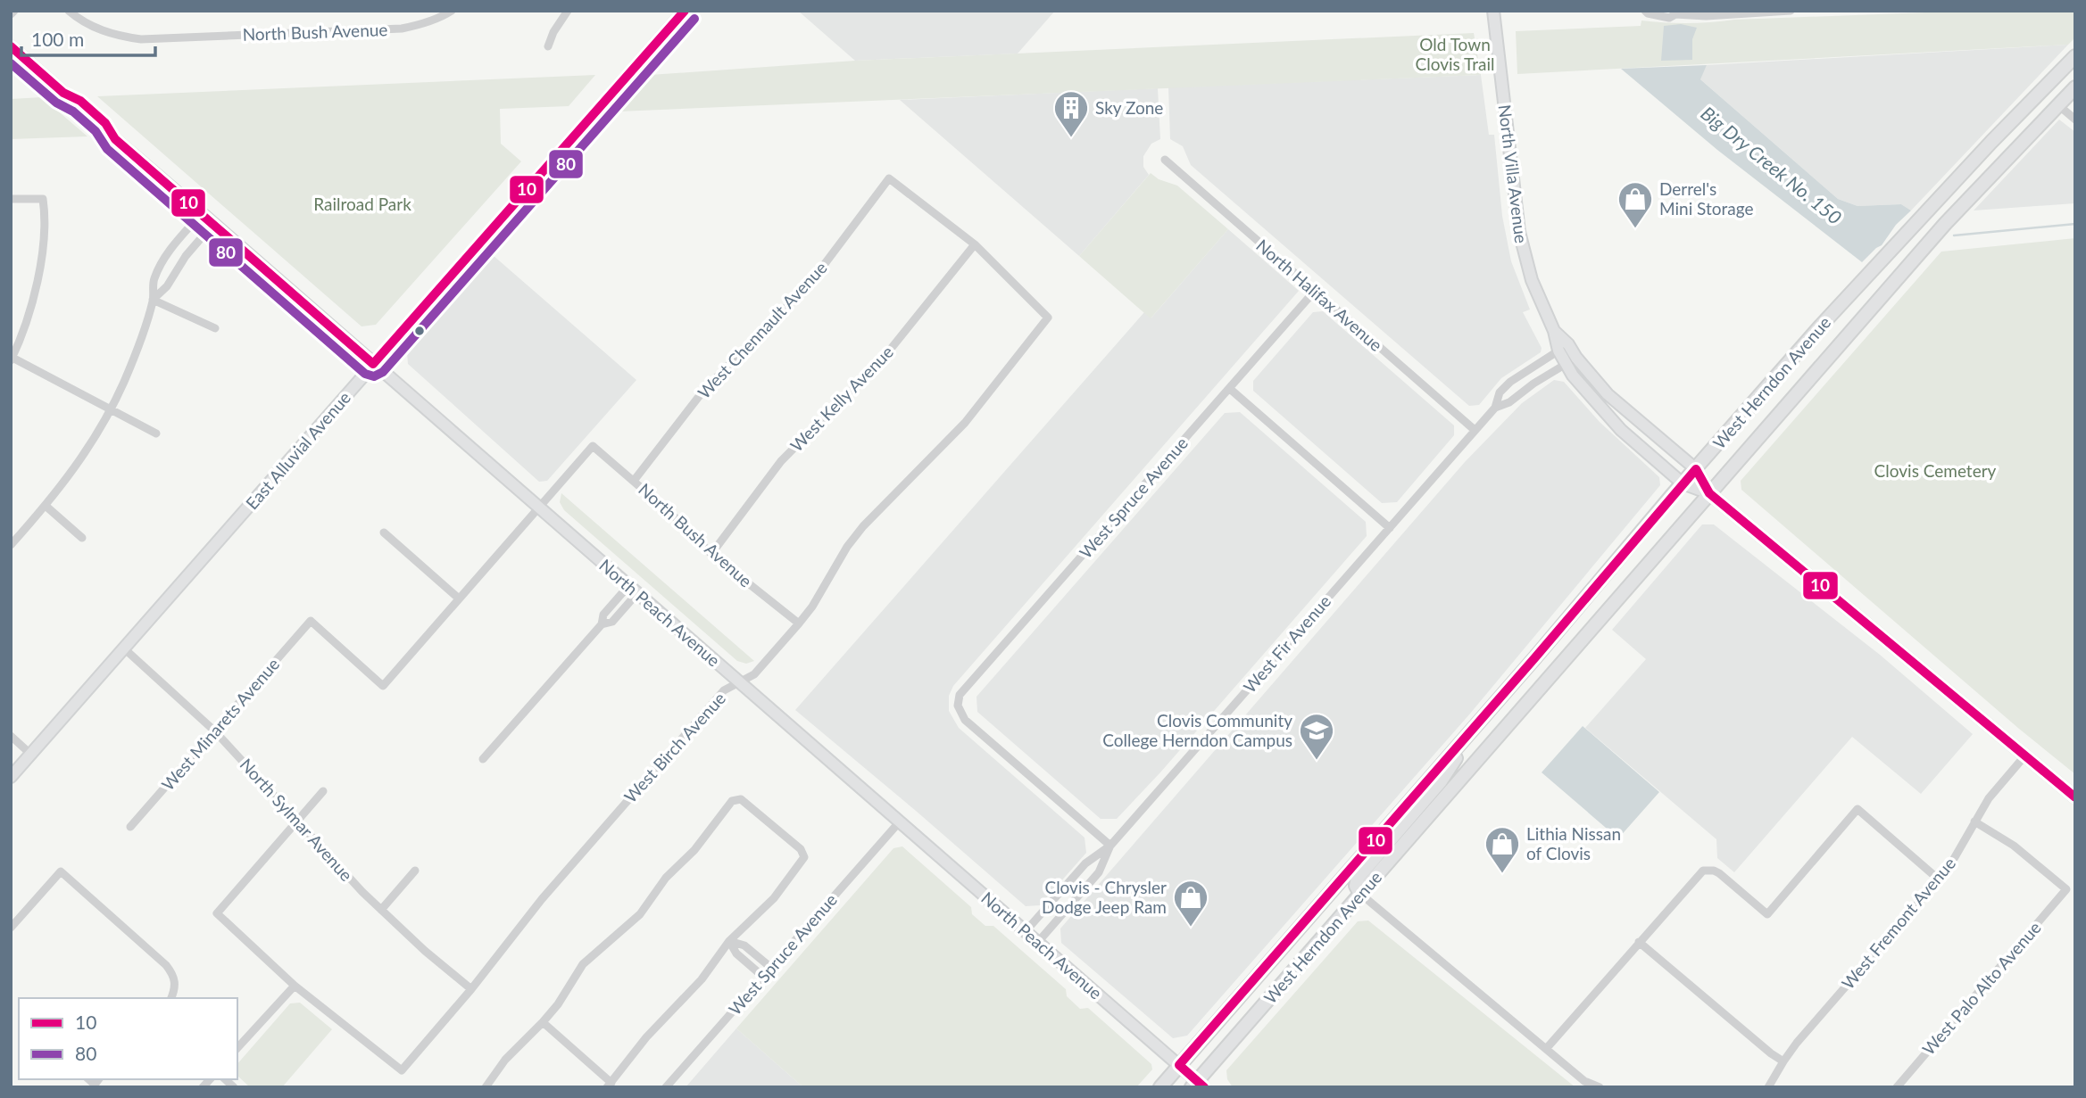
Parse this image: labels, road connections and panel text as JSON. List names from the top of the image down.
{
  "streets": {
    "main road": ["West Herndon Avenue"],
    "street": [
      "North Bush Avenue",
      "North Villa Avenue",
      "North Halifax Avenue",
      "West Chennault Avenue",
      "West Kelly Avenue",
      "East Alluvial Avenue",
      "West Spruce Avenue",
      "North Peach Avenue",
      "West Fir Avenue",
      "West Minarets Avenue",
      "West Birch Avenue",
      "North Sylmar Avenue",
      "West Fremont Avenue",
      "West Palo Alto Avenue"
    ]
  },
  "crossings": [
    ["North Bush Avenue", "West Chennault Avenue"],
    ["North Bush Avenue", "West Kelly Avenue"],
    ["North Bush Avenue", "North Peach Avenue"],
    ["North Bush Avenue", "West Birch Avenue"],
    ["North Villa Avenue", "West Herndon Avenue"],
    ["North Villa Avenue", "West Fremont Avenue"],
    ["North Halifax Avenue", "West Spruce Avenue"],
    ["North Halifax Avenue", "West Fir Avenue"],
    ["West Chennault Avenue", "West Kelly Avenue"],
    ["West Chennault Avenue", "West Birch Avenue"],
    ["West Herndon Avenue", "North Peach Avenue"],
    ["West Kelly Avenue", "West Birch Avenue"],
    ["East Alluvial Avenue", "North Peach Avenue"],
    ["East Alluvial Avenue", "North Sylmar Avenue"],
    ["West Spruce Avenue", "North Peach Avenue"],
    ["West Spruce Avenue", "West Fir Avenue"],
    ["North Peach Avenue", "West Fir Avenue"],
    ["North Peach Avenue", "West Birch Avenue"],
    ["West Minarets Avenue", "North Sylmar Avenue"],
    ["West Birch Avenue", "North Sylmar Avenue"],
    ["West Fremont Avenue", "West Palo Alto Avenue"]
  ],
  "water": ["Big Dry Creek No. 150"],
  "parks": ["Old Town Clovis Trail", "Railroad Park", "Clovis Cemetery"],
  "places": {
    "building": ["Sky Zone"],
    "shop": ["Derrel's Mini Storage", "Lithia Nissan of Clovis", "Clovis - Chrysler Dodge Jeep Ram"],
    "school or university": ["Clovis Community College Herndon Campus"]
  },
  "lines": ["transit line 10", "transit line 80"],
  "legend": ["10", "80"],
  "scale_bar": "100 m"
}
